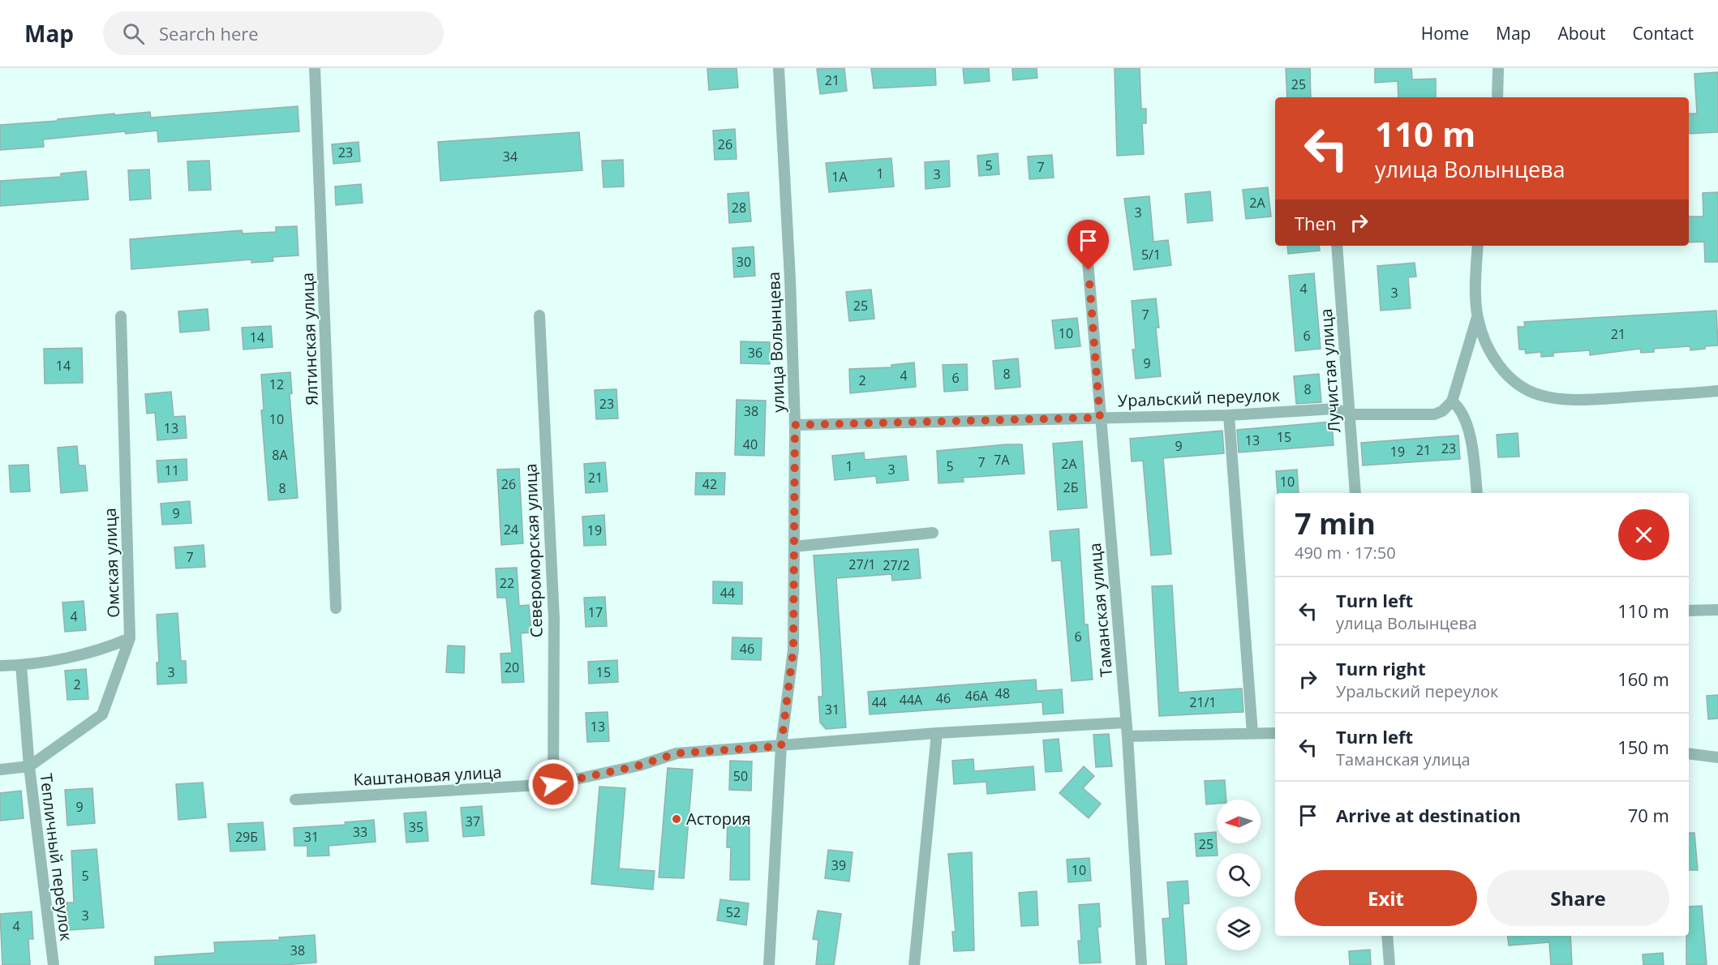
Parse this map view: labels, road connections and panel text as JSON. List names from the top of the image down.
{
  "streets": {
    "street": [
      "Ялтинская улица",
      "улица Волынцева",
      "Лучистая улица",
      "Уральский переулок",
      "Североморская улица",
      "Омская улица",
      "Таманская улица",
      "Каштановая улица",
      "Тепличный переулок"
    ]
  },
  "crossings": [
    ["улица Волынцева", "Уральский переулок"],
    ["улица Волынцева", "Каштановая улица"],
    ["Лучистая улица", "Уральский переулок"],
    ["Уральский переулок", "Таманская улица"],
    ["Североморская улица", "Каштановая улица"],
    ["Омская улица", "Тепличный переулок"],
    ["Таманская улица", "Каштановая улица"]
  ],
  "places": ["Астория"],
  "house_numbers": [
    "21",
    "25",
    "26",
    "23",
    "34",
    "5",
    "7",
    "1",
    "3",
    "1А",
    "2А",
    "28",
    "3",
    "5/1",
    "30",
    "4",
    "3",
    "25",
    "7",
    "10",
    "21",
    "6",
    "14",
    "36",
    "9",
    "14",
    "8",
    "4",
    "6",
    "2",
    "12",
    "8",
    "23",
    "38",
    "10",
    "13",
    "15",
    "13",
    "40",
    "9",
    "23",
    "21",
    "19",
    "8А",
    "7А",
    "7",
    "2А",
    "1",
    "5",
    "3",
    "11",
    "21",
    "10",
    "26",
    "42",
    "2Б",
    "8",
    "9",
    "24",
    "19",
    "7",
    "27/1",
    "27/2",
    "22",
    "44",
    "17",
    "4",
    "6",
    "46",
    "20",
    "3",
    "15",
    "2",
    "48",
    "46А",
    "46",
    "44А",
    "44",
    "21/1",
    "31",
    "13",
    "50",
    "9",
    "37",
    "35",
    "33",
    "29Б",
    "31",
    "25",
    "39",
    "10",
    "5",
    "52",
    "3",
    "4",
    "38"
  ],
  "north": "left",
  "page": {
    "header": "Map",
    "search": "Search here",
    "nav": [
      "Home",
      "Map",
      "About",
      "Contact"
    ],
    "turn": ["110 m", "улица Волынцева"],
    "then": "Then",
    "heading": ["7 min", "490 m · 17:50"],
    "list": [
      {
        "name": "Turn left",
        "note": "улица Волынцева",
        "value": "110 m"
      },
      {
        "name": "Turn right",
        "note": "Уральский переулок",
        "value": "160 m"
      },
      {
        "name": "Turn left",
        "note": "Таманская улица",
        "value": "150 m"
      },
      {
        "name": "Arrive at destination",
        "value": "70 m"
      }
    ],
    "buttons": ["Exit", "Share"]
  }
}
